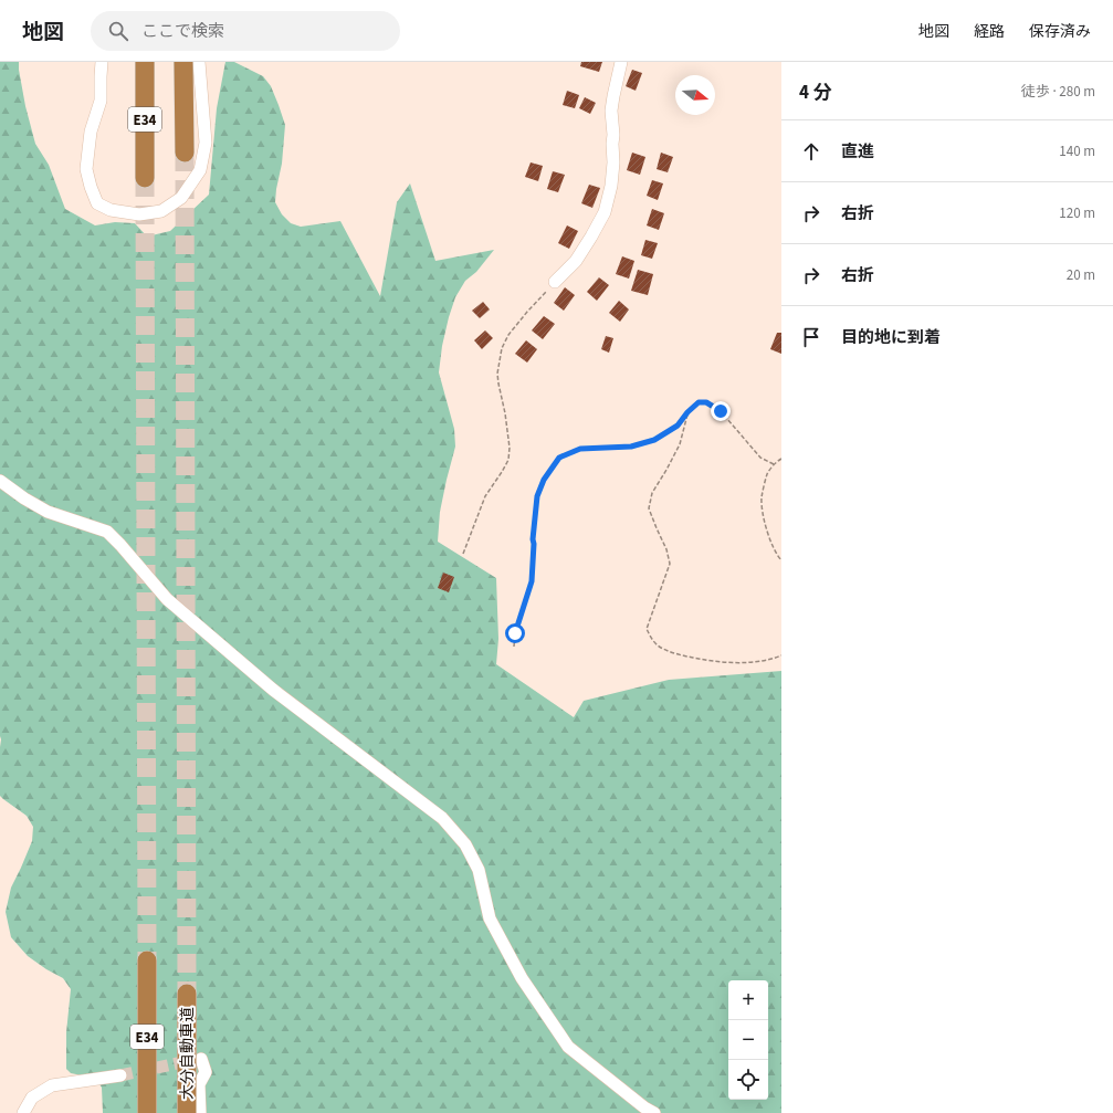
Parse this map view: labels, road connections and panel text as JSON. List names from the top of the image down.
{
  "streets": {
    "highway": ["E34", "大分自動車道"]
  },
  "north": "right",
  "page": {
    "header": "地図",
    "search": "ここで検索",
    "nav": ["地図", "経路", "保存済み"],
    "heading": ["4 分", "徒歩 · 280 m"],
    "list": [
      ["直進", "140 m"],
      ["右折", "120 m"],
      ["右折", "20 m"],
      "目的地に到着"
    ],
    "map_buttons": ["+", "−"]
  }
}
